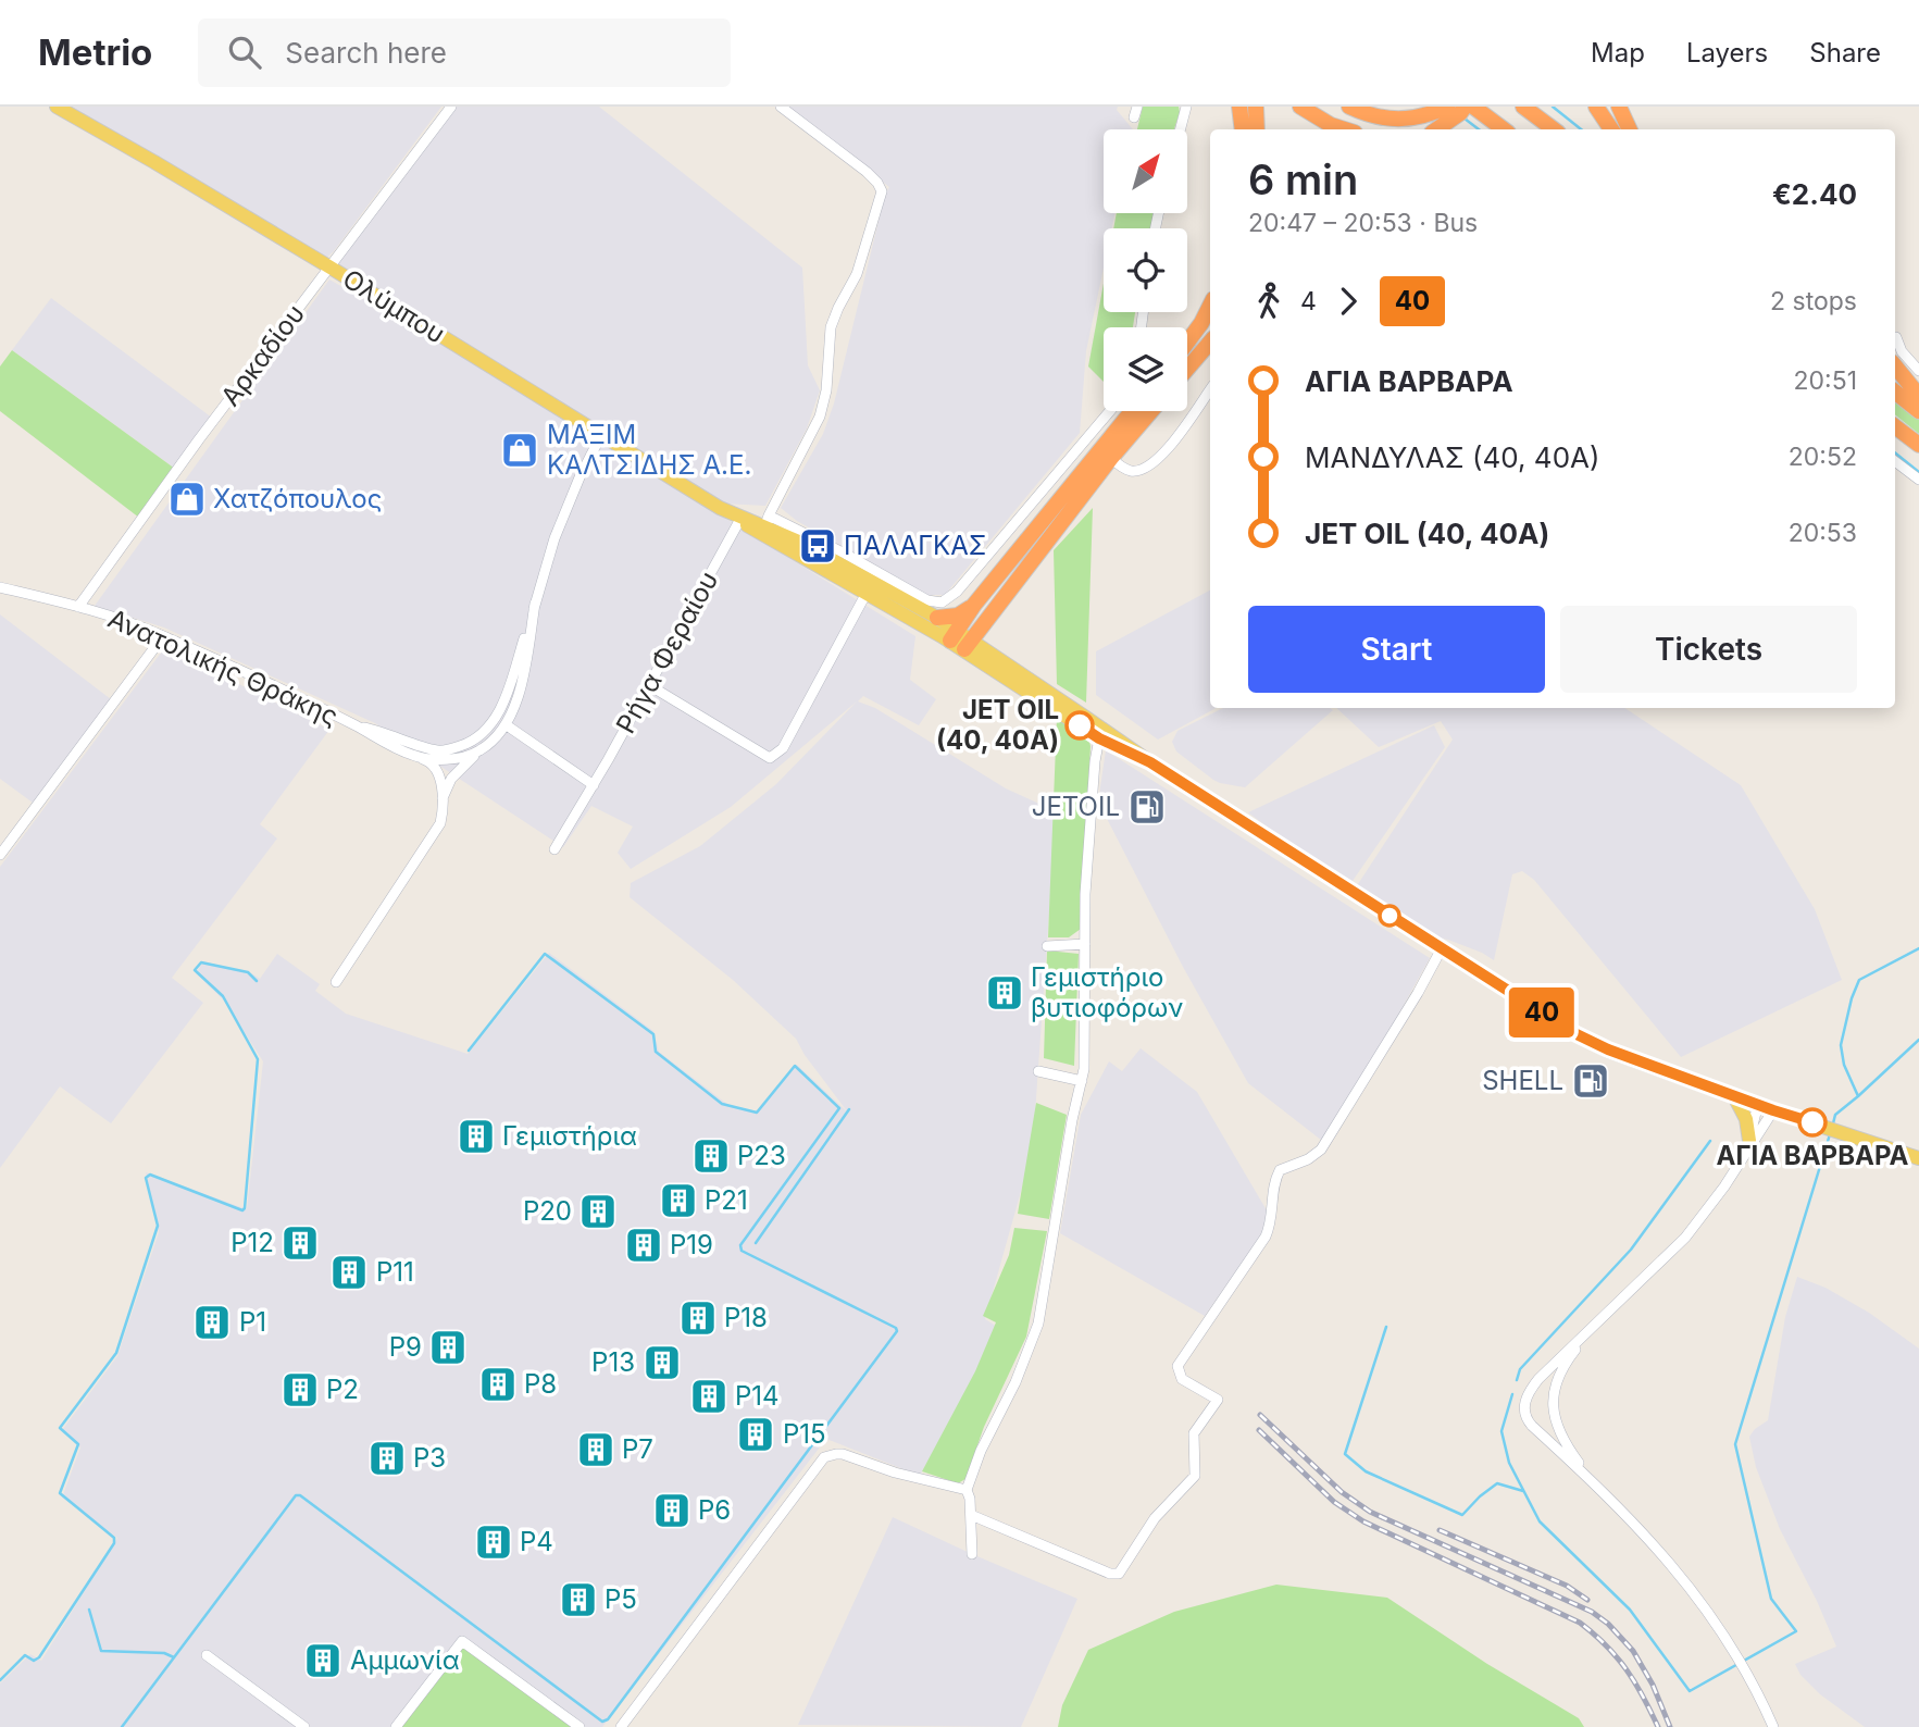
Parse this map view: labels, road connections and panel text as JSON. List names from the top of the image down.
{
  "streets": {
    "main road": ["Ολύμπου"],
    "street": ["Αρκαδίου", "Ρήγα Φεραίου", "Ανατολικής Θράκης"]
  },
  "crossings": [
    ["Ολύμπου", "Αρκαδίου"],
    ["Ολύμπου", "Ρήγα Φεραίου"],
    ["Ολύμπου", "Ανατολικής Θράκης"],
    ["Αρκαδίου", "Ανατολικής Θράκης"]
  ],
  "places": {
    "shop": ["ΜΑΞΙΜ ΚΑΛΤΣΙΔΗΣ Α.Ε.", "Χατζόπουλος"],
    "bus stop": ["ΠΑΛΑΓΚΑΣ"],
    "other": ["JET OIL (40, 40Α)", "ΑΓΙΑ ΒΑΡΒΑΡΑ"],
    "fuel station": ["JETOIL", "SHELL"],
    "building": [
      "Γεμιστήριο βυτιοφόρων",
      "Γεμιστήρια",
      "P23",
      "P21",
      "P20",
      "P12",
      "P19",
      "P11",
      "P18",
      "P1",
      "P9",
      "P13",
      "P8",
      "P2",
      "P14",
      "P15",
      "P7",
      "P3",
      "P6",
      "P4",
      "P5",
      "Αμμωνία"
    ]
  },
  "lines": ["bus line 40"],
  "north": "top right",
  "page": {
    "header": "Metrio",
    "search": "Search here",
    "nav": ["Map", "Layers", "Share"],
    "on_map": "40",
    "heading": ["6 min", "20:47 – 20:53 · Bus", "€2.40"],
    "legs": ["4", "40", "2 stops"],
    "list": [
      {
        "name": "ΑΓΙΑ ΒΑΡΒΑΡΑ",
        "value": "20:51"
      },
      {
        "name": "ΜΑΝΔΥΛΑΣ (40, 40Α)",
        "value": "20:52"
      },
      {
        "name": "JET OIL (40, 40Α)",
        "value": "20:53"
      }
    ],
    "buttons": ["Start", "Tickets"]
  }
}
